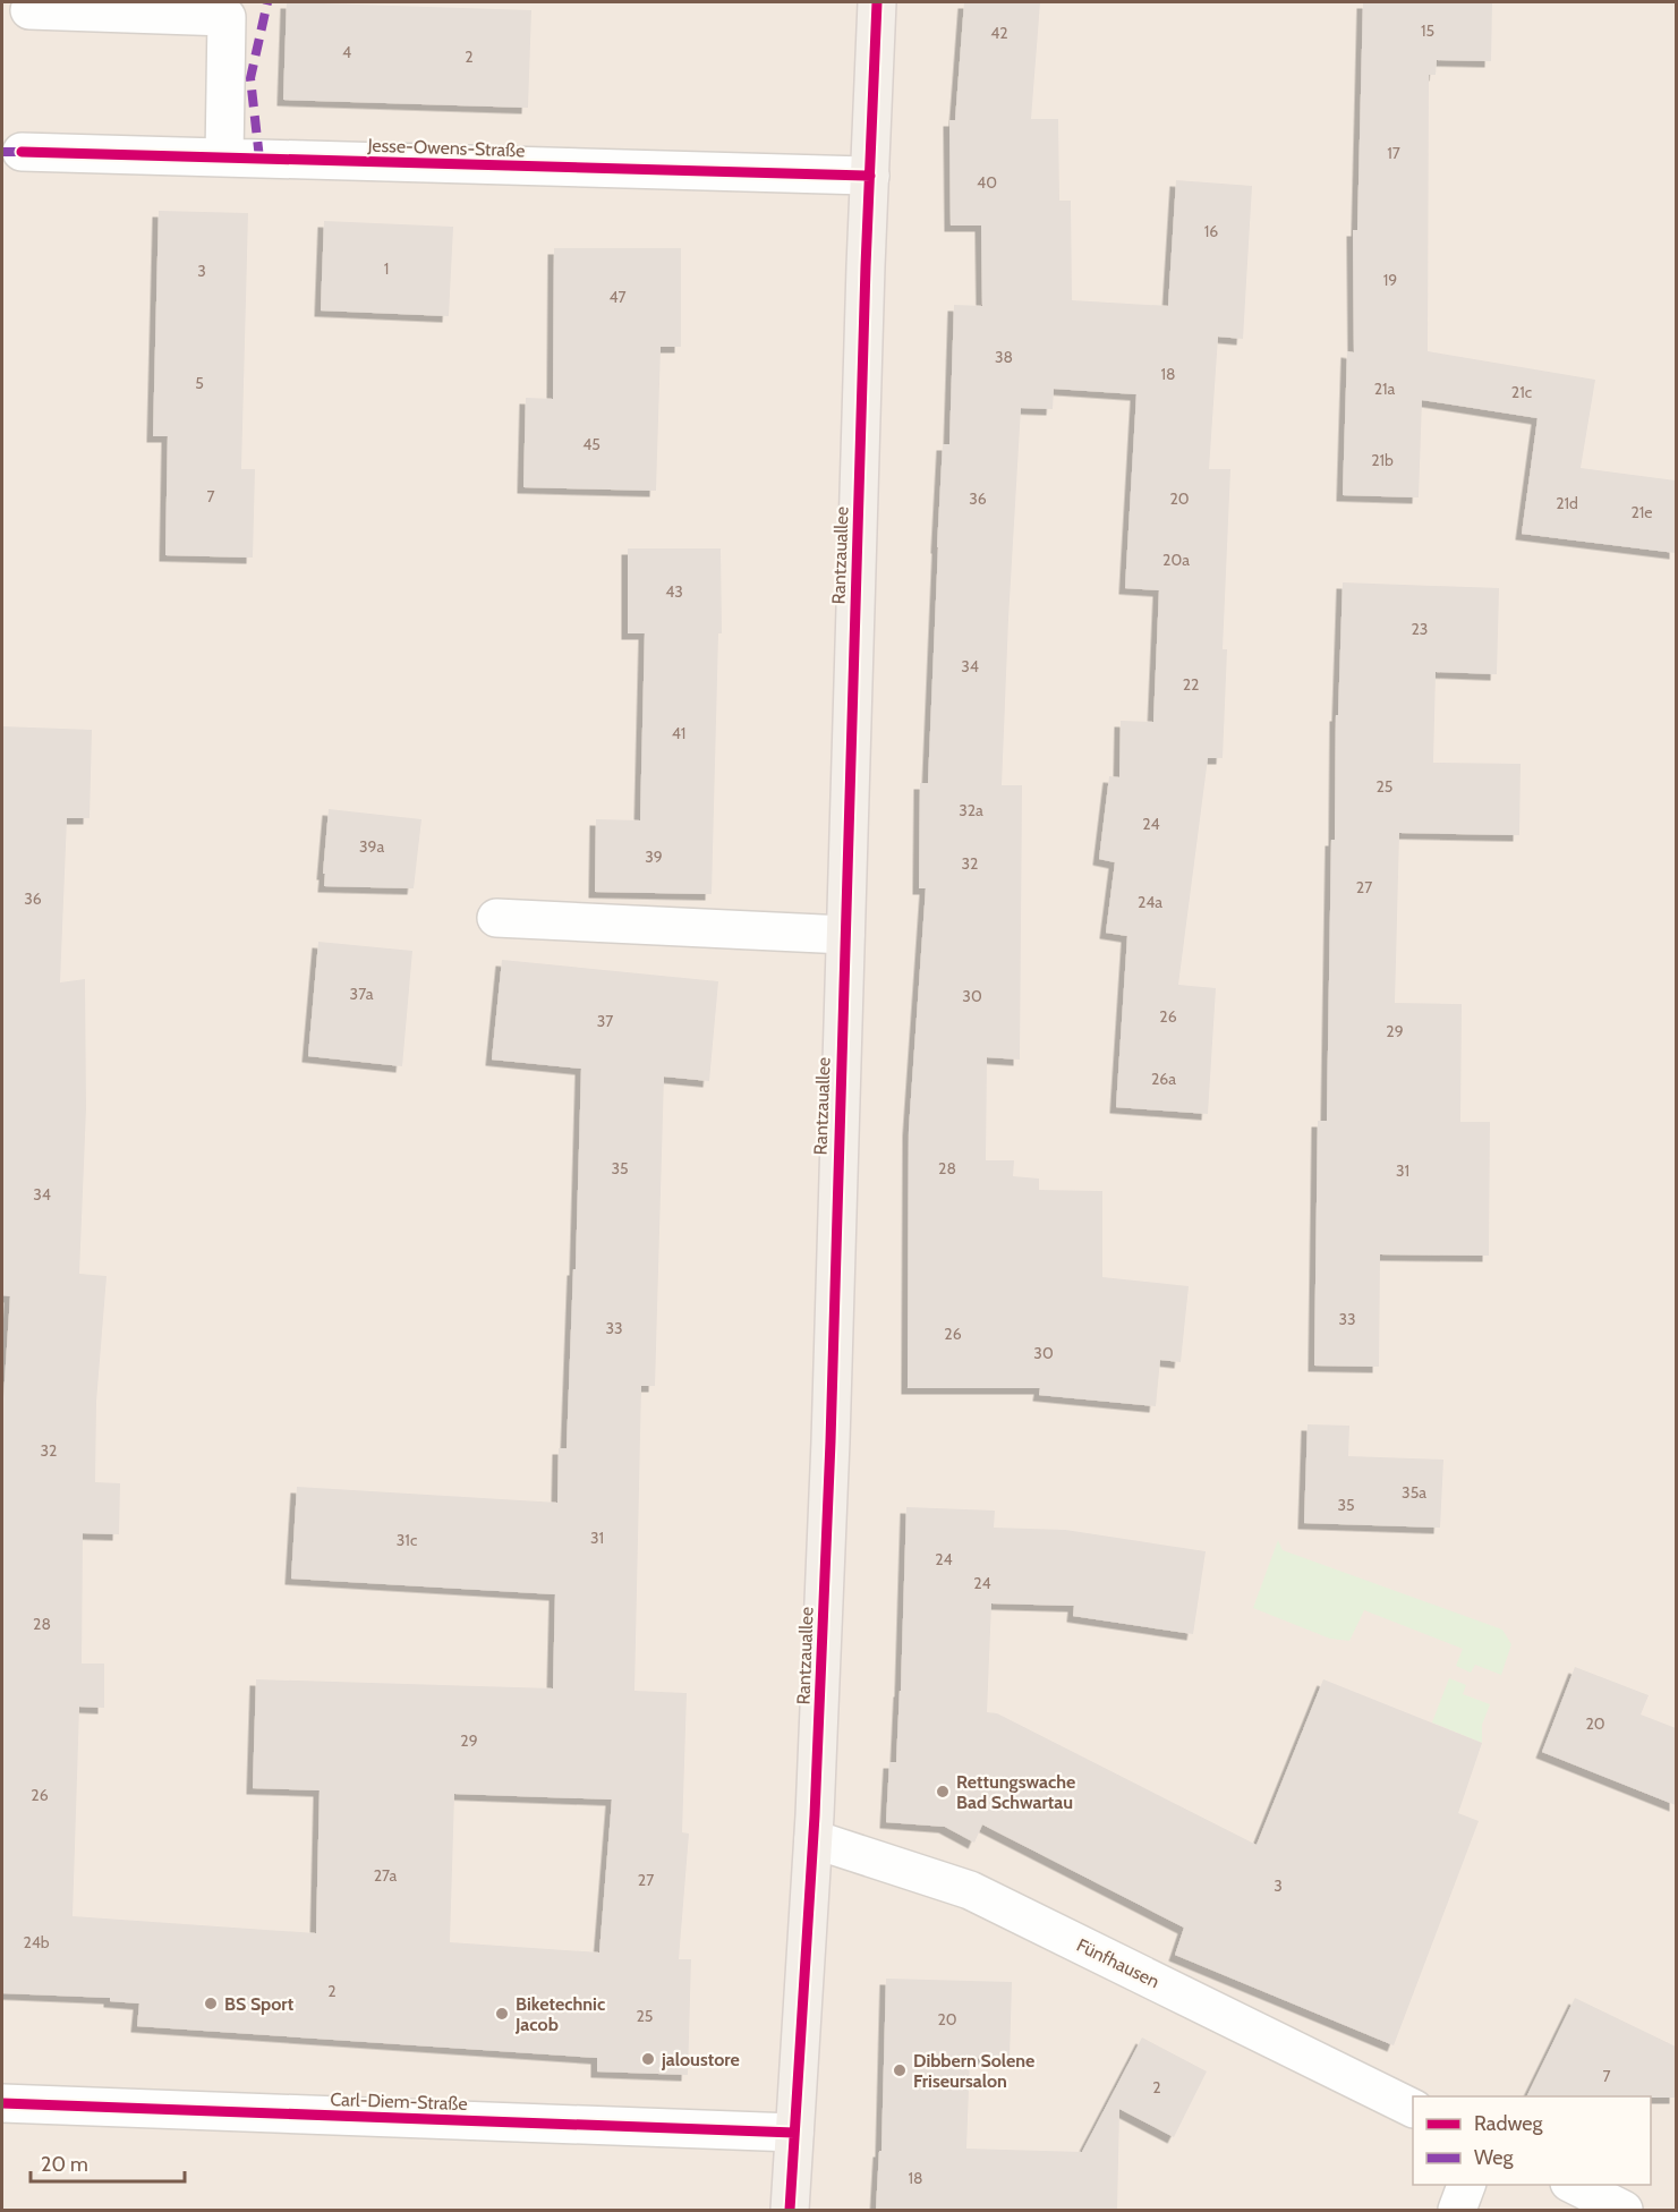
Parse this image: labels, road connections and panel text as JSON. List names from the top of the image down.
{
  "streets": {
    "main road": ["Rantzauallee"],
    "street": ["Jesse-Owens-Straße", "Fünfhausen", "Carl-Diem-Straße"]
  },
  "crossings": [
    ["Jesse-Owens-Straße", "Rantzauallee"],
    ["Rantzauallee", "Fünfhausen"],
    ["Rantzauallee", "Carl-Diem-Straße"]
  ],
  "places": [
    "Rettungswache Bad Schwartau",
    "BS Sport",
    "Biketechnic Jacob",
    "jaloustore",
    "Dibbern Solene Friseursalon"
  ],
  "house_numbers": [
    "15",
    "42",
    "4",
    "2",
    "17",
    "40",
    "16",
    "1",
    "3",
    "19",
    "47",
    "38",
    "18",
    "5",
    "21a",
    "21c",
    "45",
    "21b",
    "7",
    "36",
    "20",
    "21d",
    "21e",
    "20a",
    "43",
    "23",
    "34",
    "22",
    "41",
    "25",
    "32a",
    "24",
    "39a",
    "39",
    "32",
    "27",
    "36",
    "24a",
    "37a",
    "30",
    "26",
    "37",
    "29",
    "26a",
    "35",
    "28",
    "31",
    "34",
    "33",
    "33",
    "26",
    "30",
    "32",
    "35a",
    "35",
    "31",
    "31c",
    "24",
    "24",
    "28",
    "20",
    "29",
    "26",
    "27a",
    "27",
    "3",
    "24b",
    "2",
    "25",
    "20",
    "7",
    "2",
    "18"
  ],
  "legend": ["Radweg", "Weg"],
  "scale_bar": "20 m"
}
